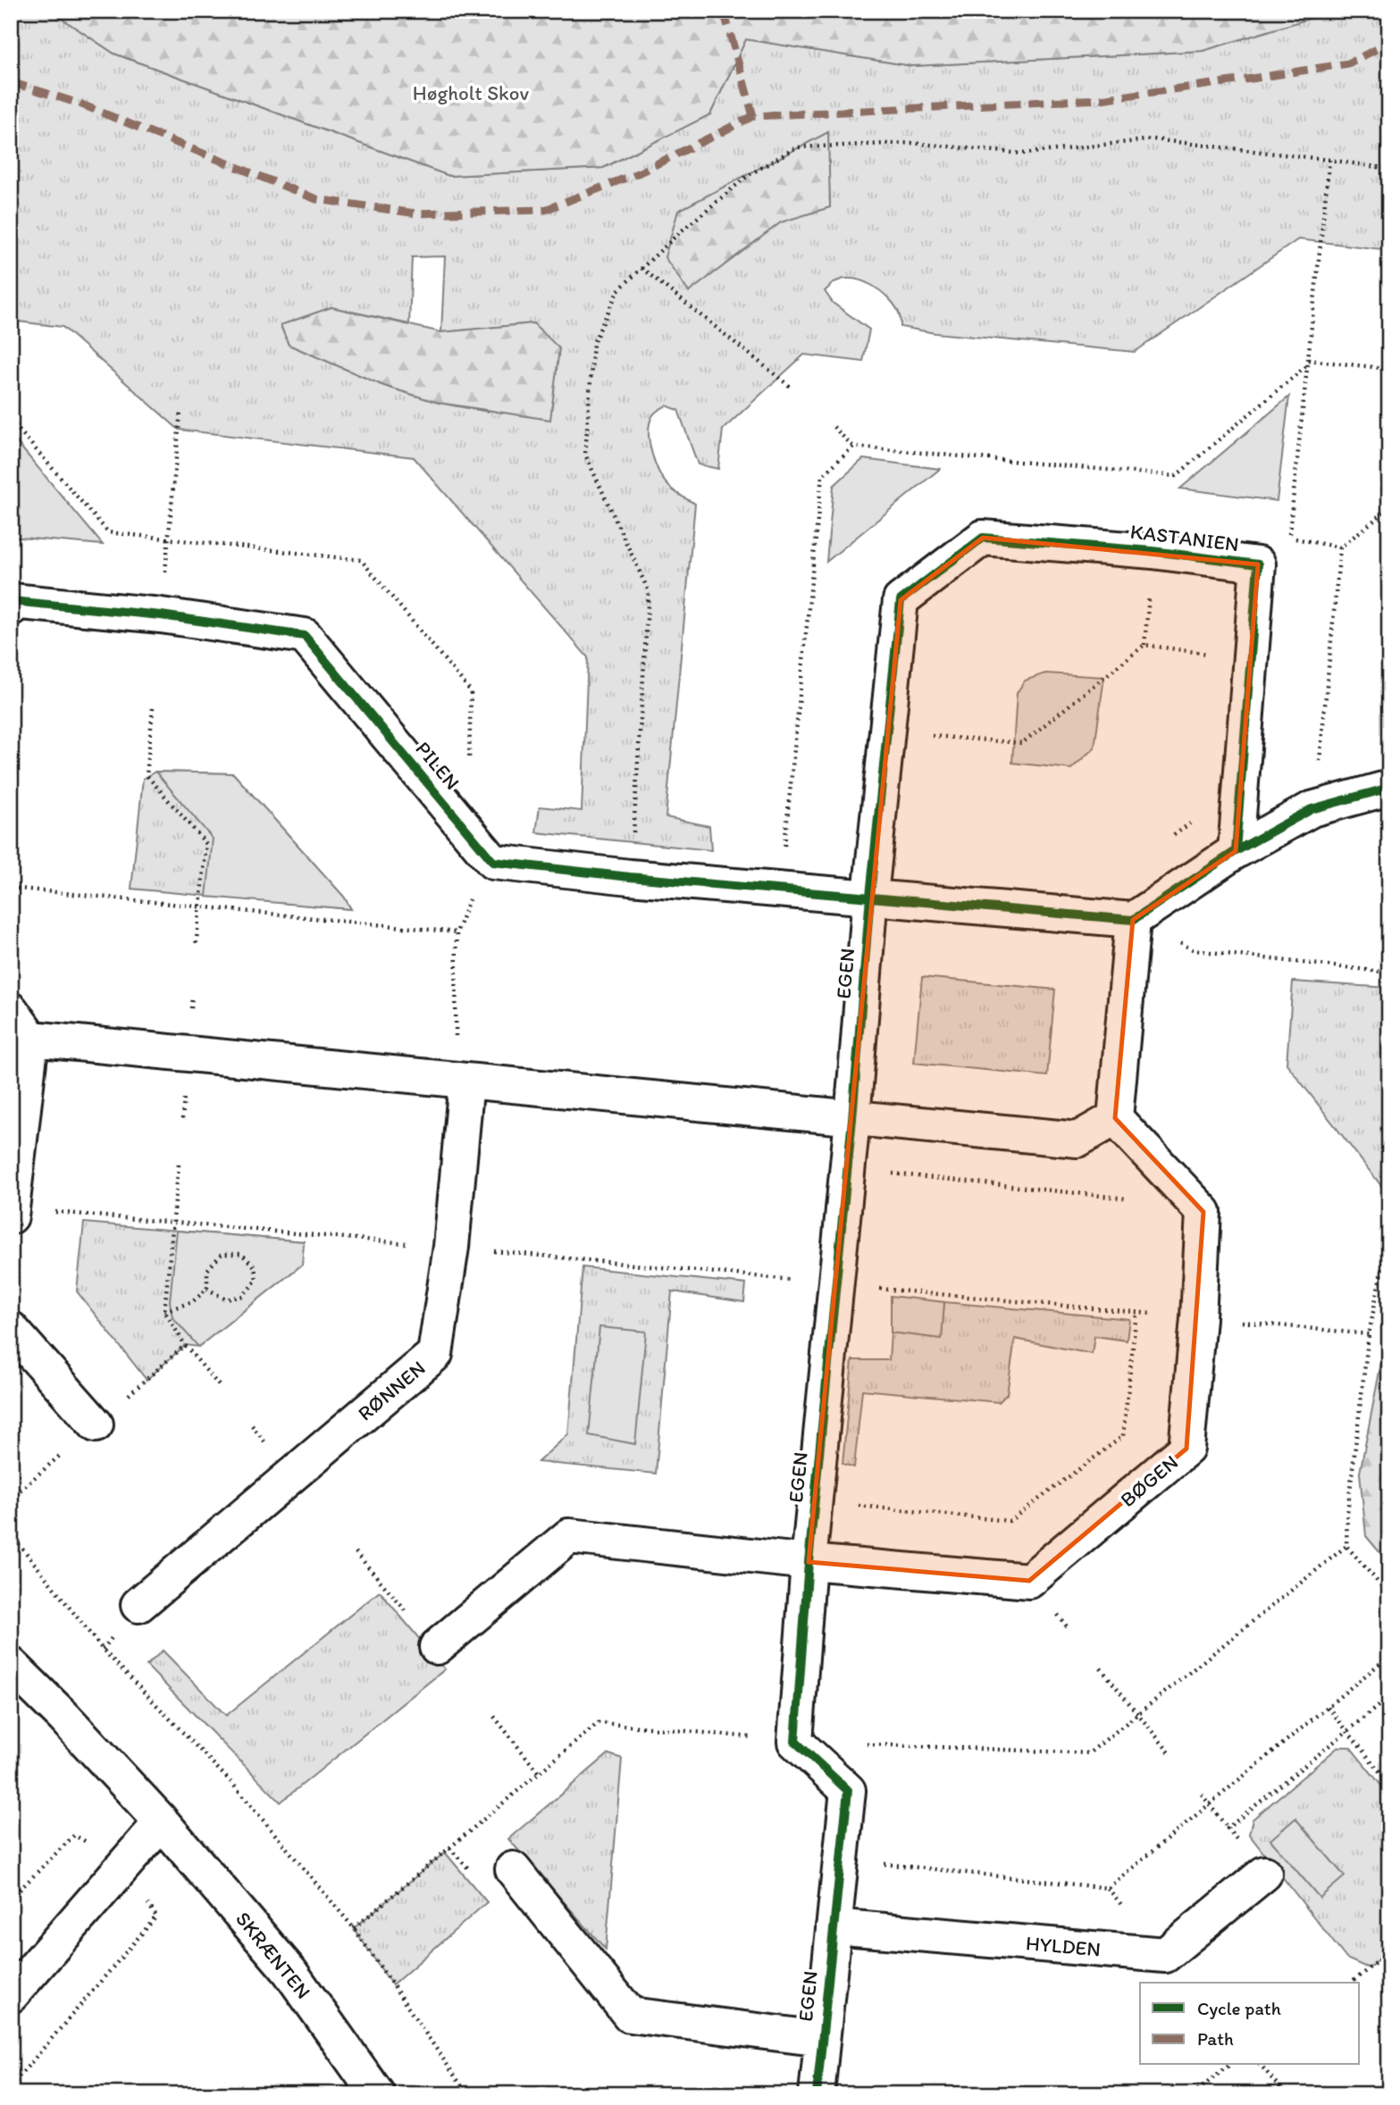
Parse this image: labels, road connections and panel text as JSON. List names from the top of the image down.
{
  "streets": {
    "street": [
      "KASTANIEN",
      "PILEN",
      "EGEN",
      "RØNNEN",
      "BØGEN",
      "HYLDEN",
      "SKRÆNTEN"
    ]
  },
  "crossings": [
    ["KASTANIEN", "EGEN"],
    ["EGEN", "BØGEN"],
    ["EGEN", "HYLDEN"]
  ],
  "parks": ["Høgholt Skov"],
  "legend": ["Cycle path", "Path"]
}
